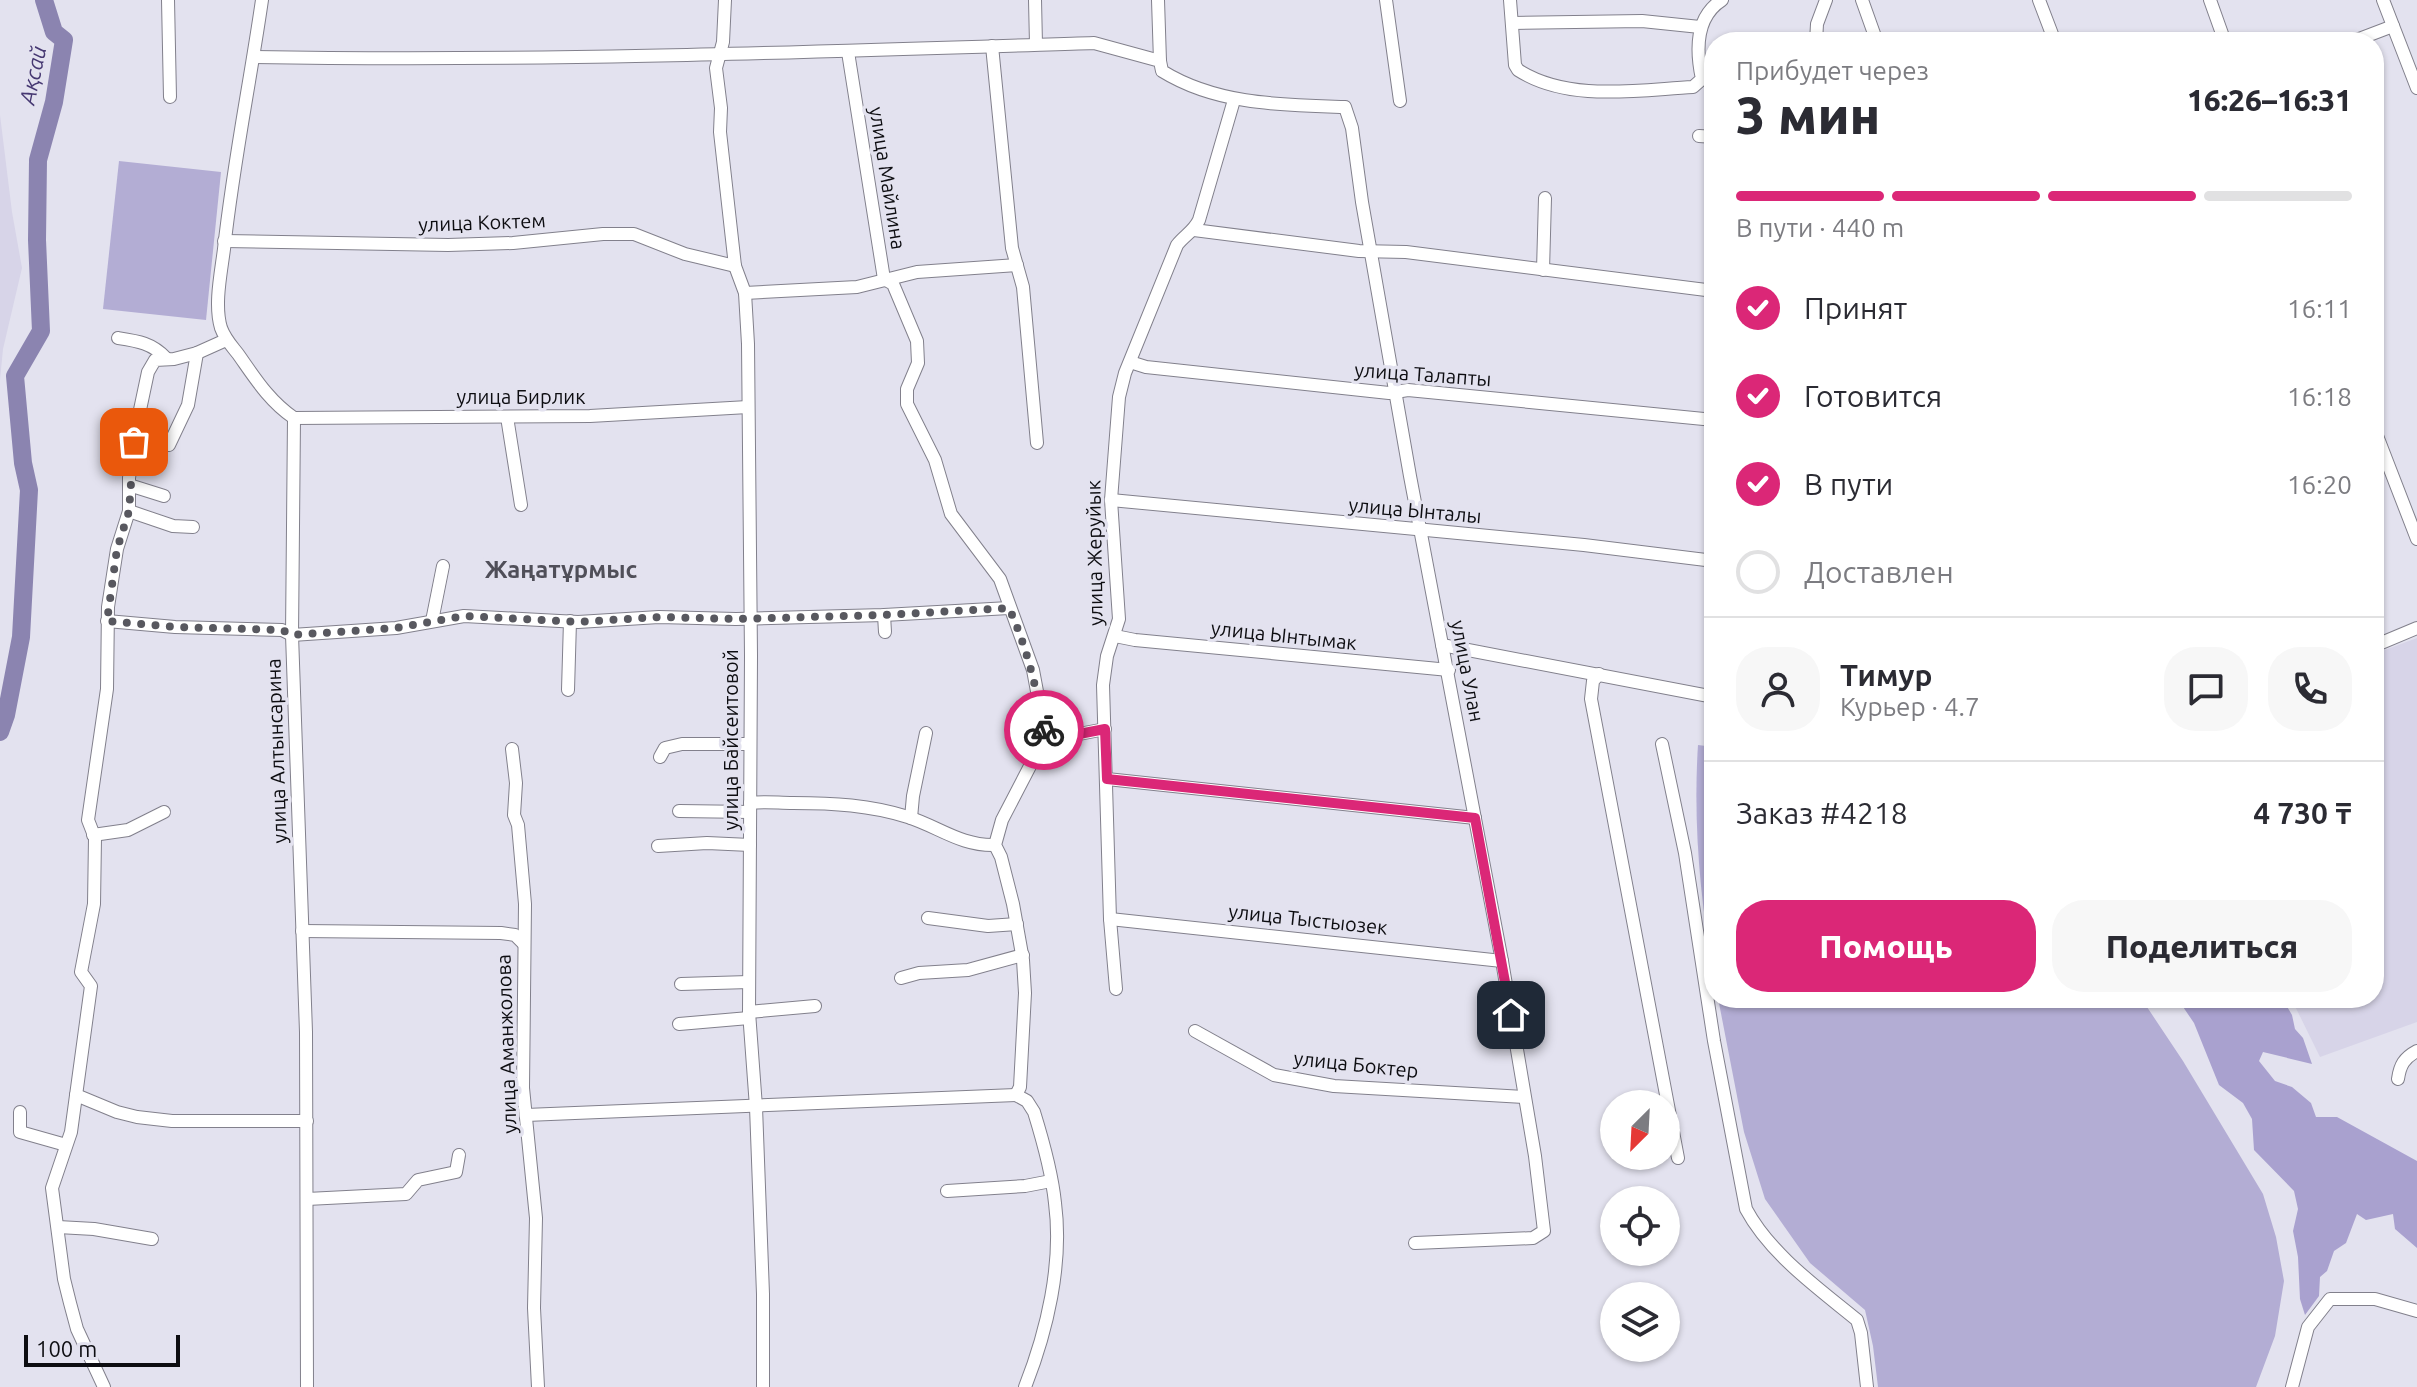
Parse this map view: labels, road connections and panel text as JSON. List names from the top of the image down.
{
  "streets": {
    "street": [
      "улица Майлина",
      "улица Коктем",
      "улица Талапты",
      "улица Бирлик",
      "улица Ынталы",
      "улица Жеруйык",
      "улица Ынтымак",
      "улица Улан",
      "улица Байсеитовой",
      "улица Алтынсарина",
      "улица Тыстыозек",
      "улица Аманжолова",
      "улица Боктер"
    ]
  },
  "crossings": [
    ["улица Коктем", "улица Байсеитовой"],
    ["улица Талапты", "улица Жеруйык"],
    ["улица Талапты", "улица Улан"],
    ["улица Бирлик", "улица Байсеитовой"],
    ["улица Бирлик", "улица Алтынсарина"],
    ["улица Ынталы", "улица Жеруйык"],
    ["улица Ынталы", "улица Улан"],
    ["улица Жеруйык", "улица Ынтымак"],
    ["улица Жеруйык", "улица Улан"],
    ["улица Жеруйык", "улица Тыстыозек"],
    ["улица Ынтымак", "улица Улан"],
    ["улица Улан", "улица Тыстыозек"],
    ["улица Улан", "улица Боктер"]
  ],
  "districts": ["Жаңатұрмыс"],
  "water": ["Ақсай"],
  "scale_bar": "100 m",
  "north": "bottom left",
  "page": {
    "heading": ["3 мин", "Прибудет через", "16:26–16:31"],
    "panel": [
      "Тимур",
      "Курьер · 4.7",
      "Заказ #4218",
      "4 730 ₸"
    ],
    "bar": "В пути · 440 m",
    "list": [
      ["Принят", "16:11"],
      ["Готовится", "16:18"],
      ["В пути", "16:20"],
      "Доставлен"
    ],
    "buttons": ["Помощь", "Поделиться"],
    "scale": "100 m"
  }
}
